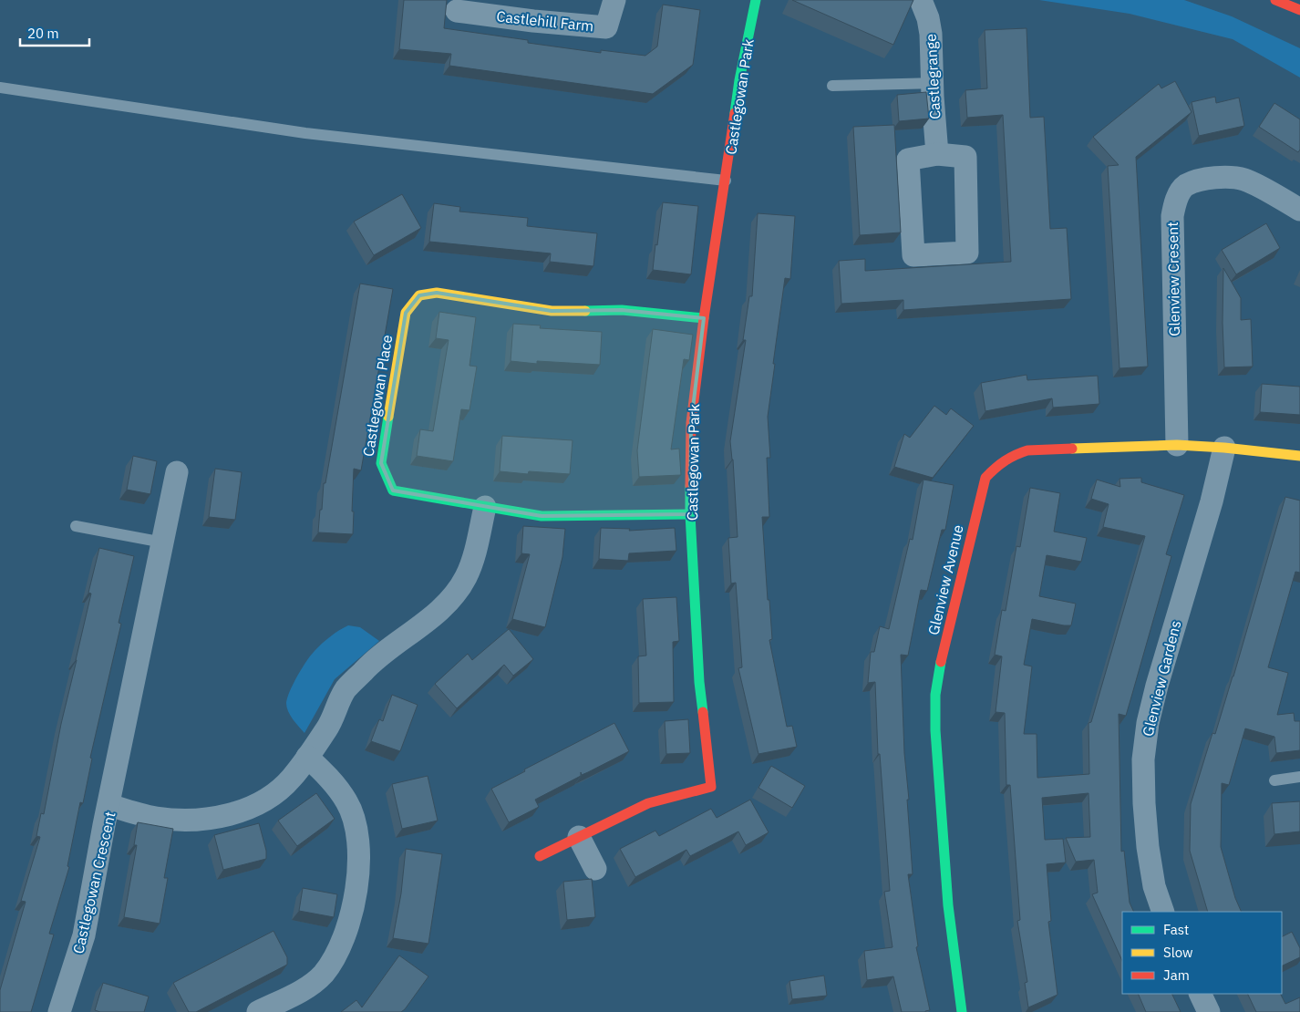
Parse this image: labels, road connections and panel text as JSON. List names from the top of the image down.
{
  "streets": {
    "street": [
      "Castlehill Farm",
      "Castlegrange",
      "Castlegowan Park",
      "Glenview Cresent",
      "Castlegowan Place",
      "Glenview Avenue",
      "Glenview Gardens",
      "Castlegowan Crescent"
    ]
  },
  "crossings": [
    ["Castlegowan Park", "Castlegowan Place"],
    ["Glenview Cresent", "Glenview Avenue"],
    ["Castlegowan Place", "Castlegowan Crescent"],
    ["Glenview Avenue", "Glenview Gardens"]
  ],
  "legend": ["Fast", "Slow", "Jam"],
  "scale_bar": "20 m"
}
